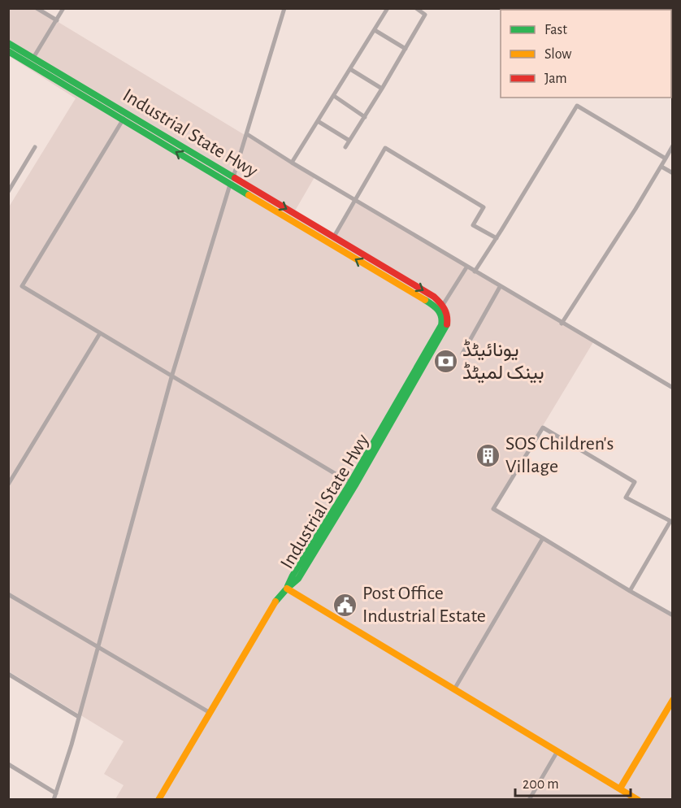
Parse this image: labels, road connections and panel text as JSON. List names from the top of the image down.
{
  "streets": {
    "main road": ["Industrial State Hwy"]
  },
  "places": {
    "bank": ["یونائیٹڈ بینک لمیٹڈ"],
    "building": ["SOS Children's Village"],
    "public building": ["Post Office Industrial Estate"]
  },
  "legend": ["Fast", "Slow", "Jam"],
  "scale_bar": "200 m"
}
